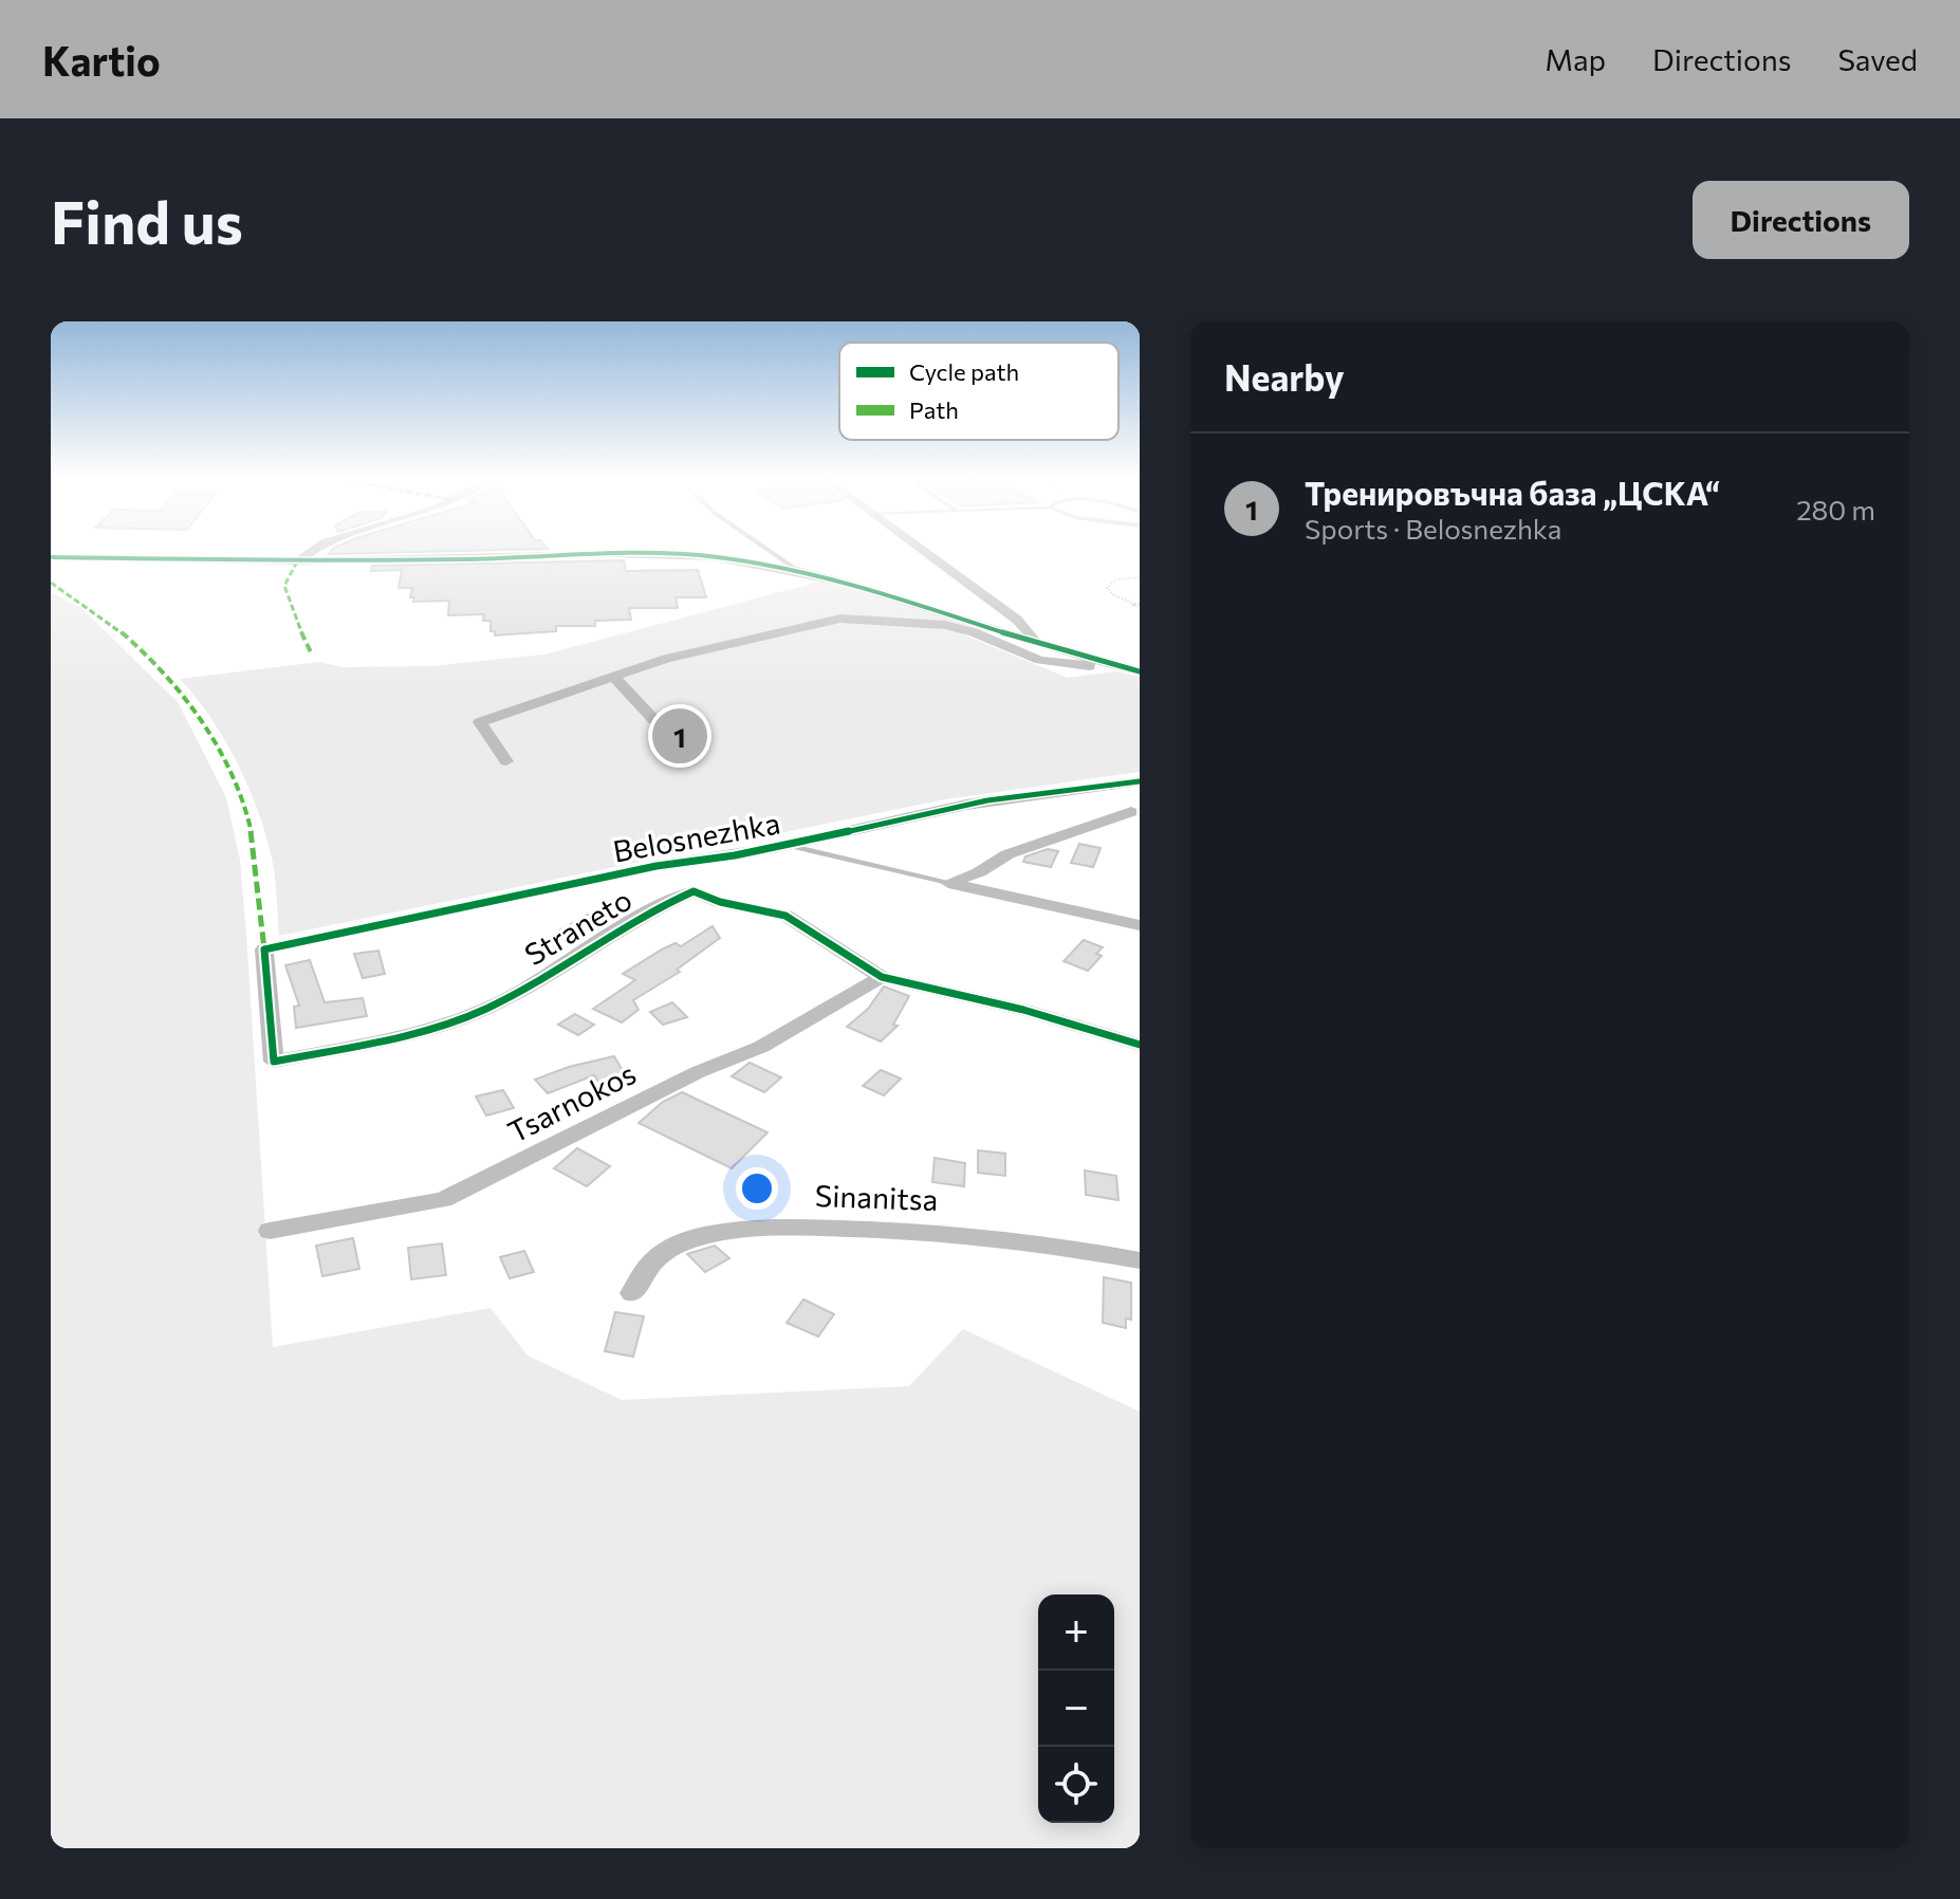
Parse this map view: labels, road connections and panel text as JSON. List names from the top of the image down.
{
  "streets": {
    "street": [
      "Belosnezhka",
      "Straneto",
      "Tsarnokos",
      "Sinanitsa"
    ]
  },
  "crossings": [
    ["Belosnezhka", "Straneto"]
  ],
  "legend": ["Cycle path", "Path"],
  "page": {
    "header": "Kartio",
    "nav": ["Map", "Directions", "Saved"],
    "buttons": "Directions",
    "title": "Find us",
    "heading": "Nearby",
    "list": [
      {
        "mark": "1",
        "name": "Тренировъчна база „ЦСКА“",
        "note": "Sports · Belosnezhka",
        "value": "280 m"
      }
    ],
    "pins": "1",
    "map_buttons": ["+", "−"]
  }
}
